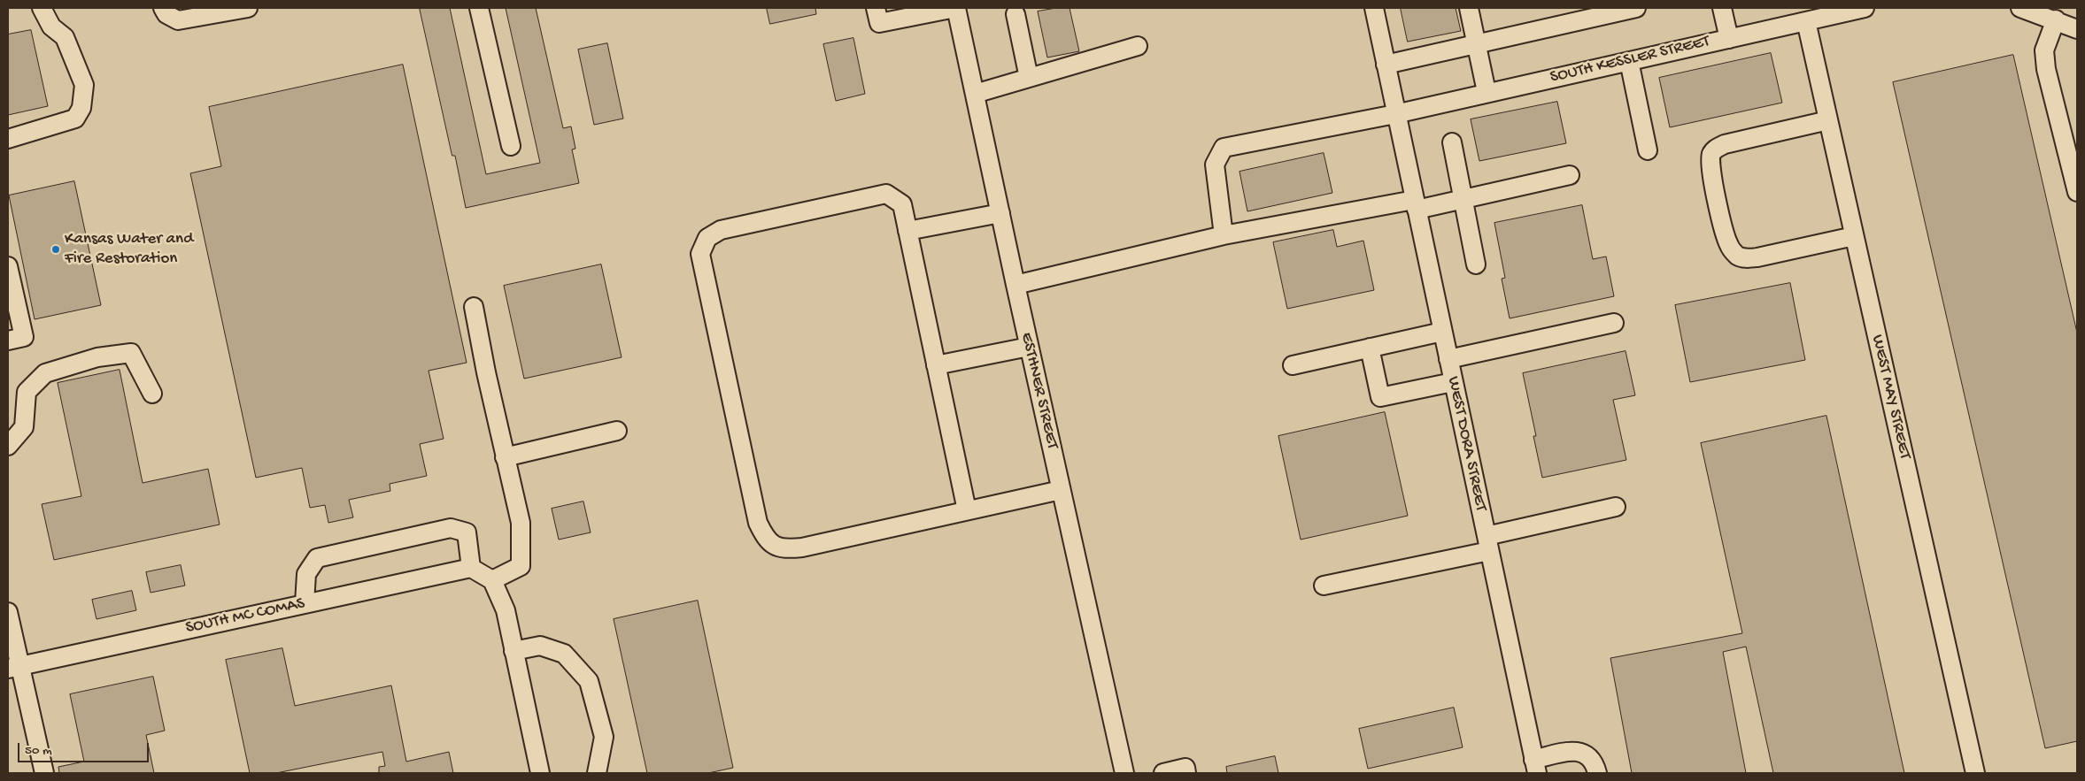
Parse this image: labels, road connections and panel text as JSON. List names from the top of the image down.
{
  "streets": {
    "street": [
      "SOUTH KESSLER STREET",
      "ESTHNER STREET",
      "WEST MAY STREET",
      "WEST DORA STREET",
      "SOUTH MC COMAS"
    ]
  },
  "crossings": [
    ["SOUTH KESSLER STREET", "WEST MAY STREET"],
    ["SOUTH KESSLER STREET", "WEST DORA STREET"]
  ],
  "places": ["Kansas Water and Fire Restoration"],
  "scale_bar": "50 m"
}
